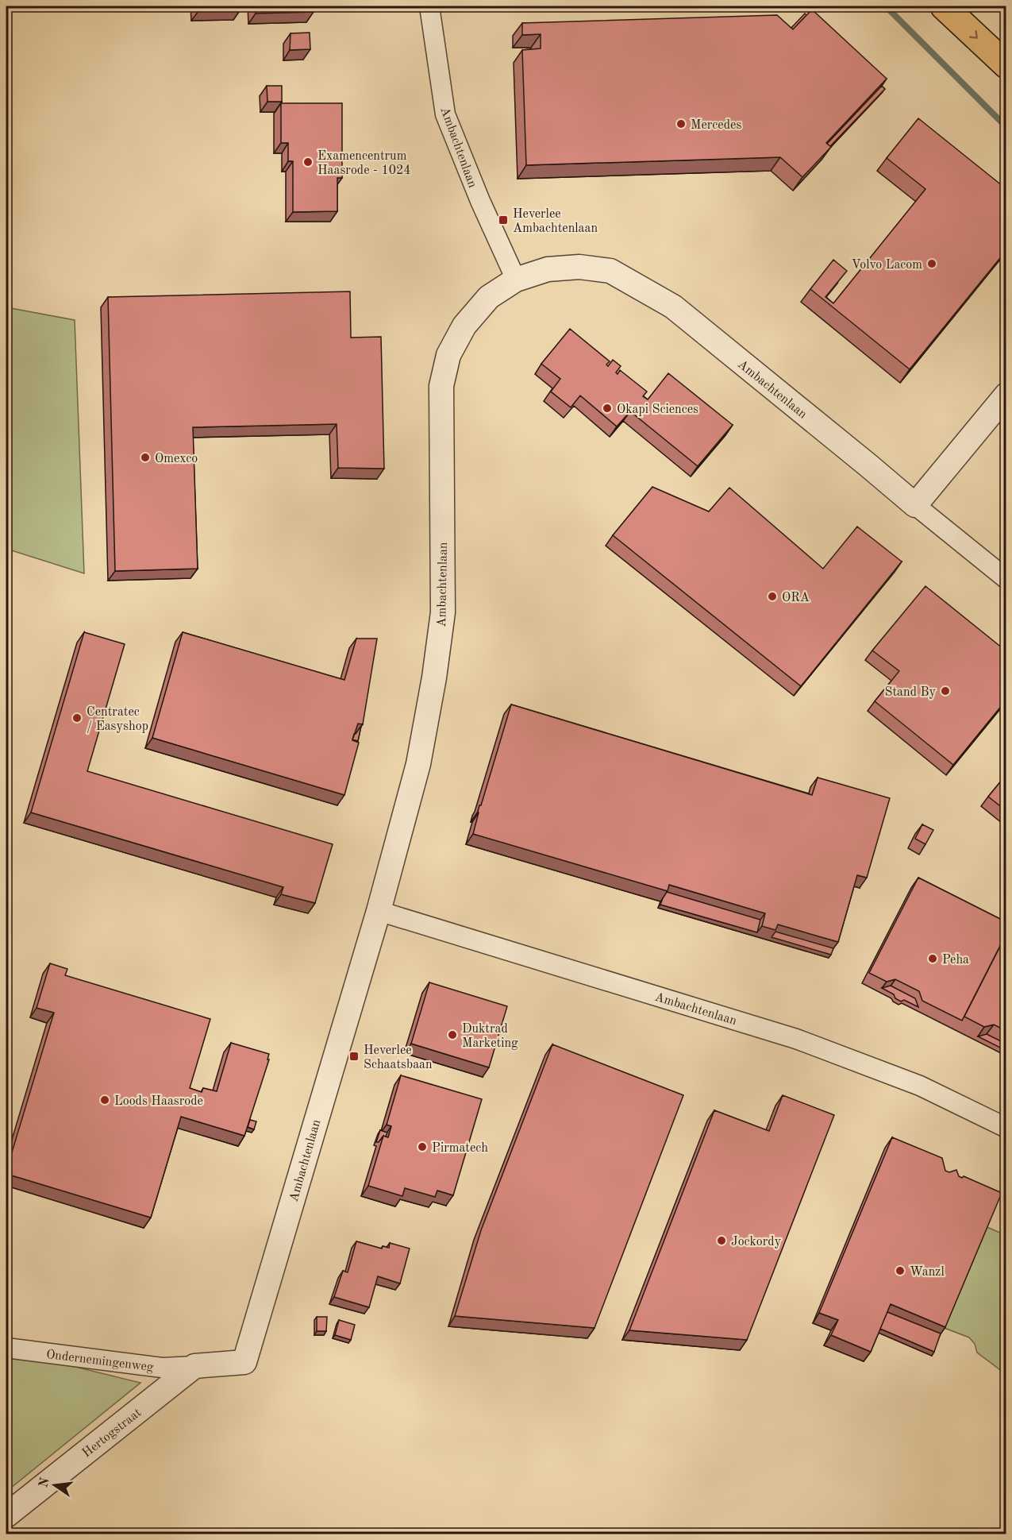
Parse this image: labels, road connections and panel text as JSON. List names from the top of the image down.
{
  "streets": {
    "street": ["Ambachtenlaan", "Ondernemingenweg", "Hertogstraat"]
  },
  "crossings": [
    ["Ambachtenlaan", "Ondernemingenweg"],
    ["Ambachtenlaan", "Hertogstraat"],
    ["Ondernemingenweg", "Hertogstraat"]
  ],
  "places": {
    "other": [
      "Mercedes",
      "Examencentrum Haasrode - 1024",
      "Volvo Lacom",
      "Okapi Sciences",
      "Omexco",
      "ORA",
      "Stand By",
      "Centratec / Easyshop",
      "Peha",
      "Duktrad Marketing",
      "Loods Haasrode",
      "Pirmatech",
      "Jockordy",
      "Wanzl"
    ],
    "transit": ["Heverlee Ambachtenlaan", "Heverlee Schaatsbaan"]
  },
  "north": "left"
}
